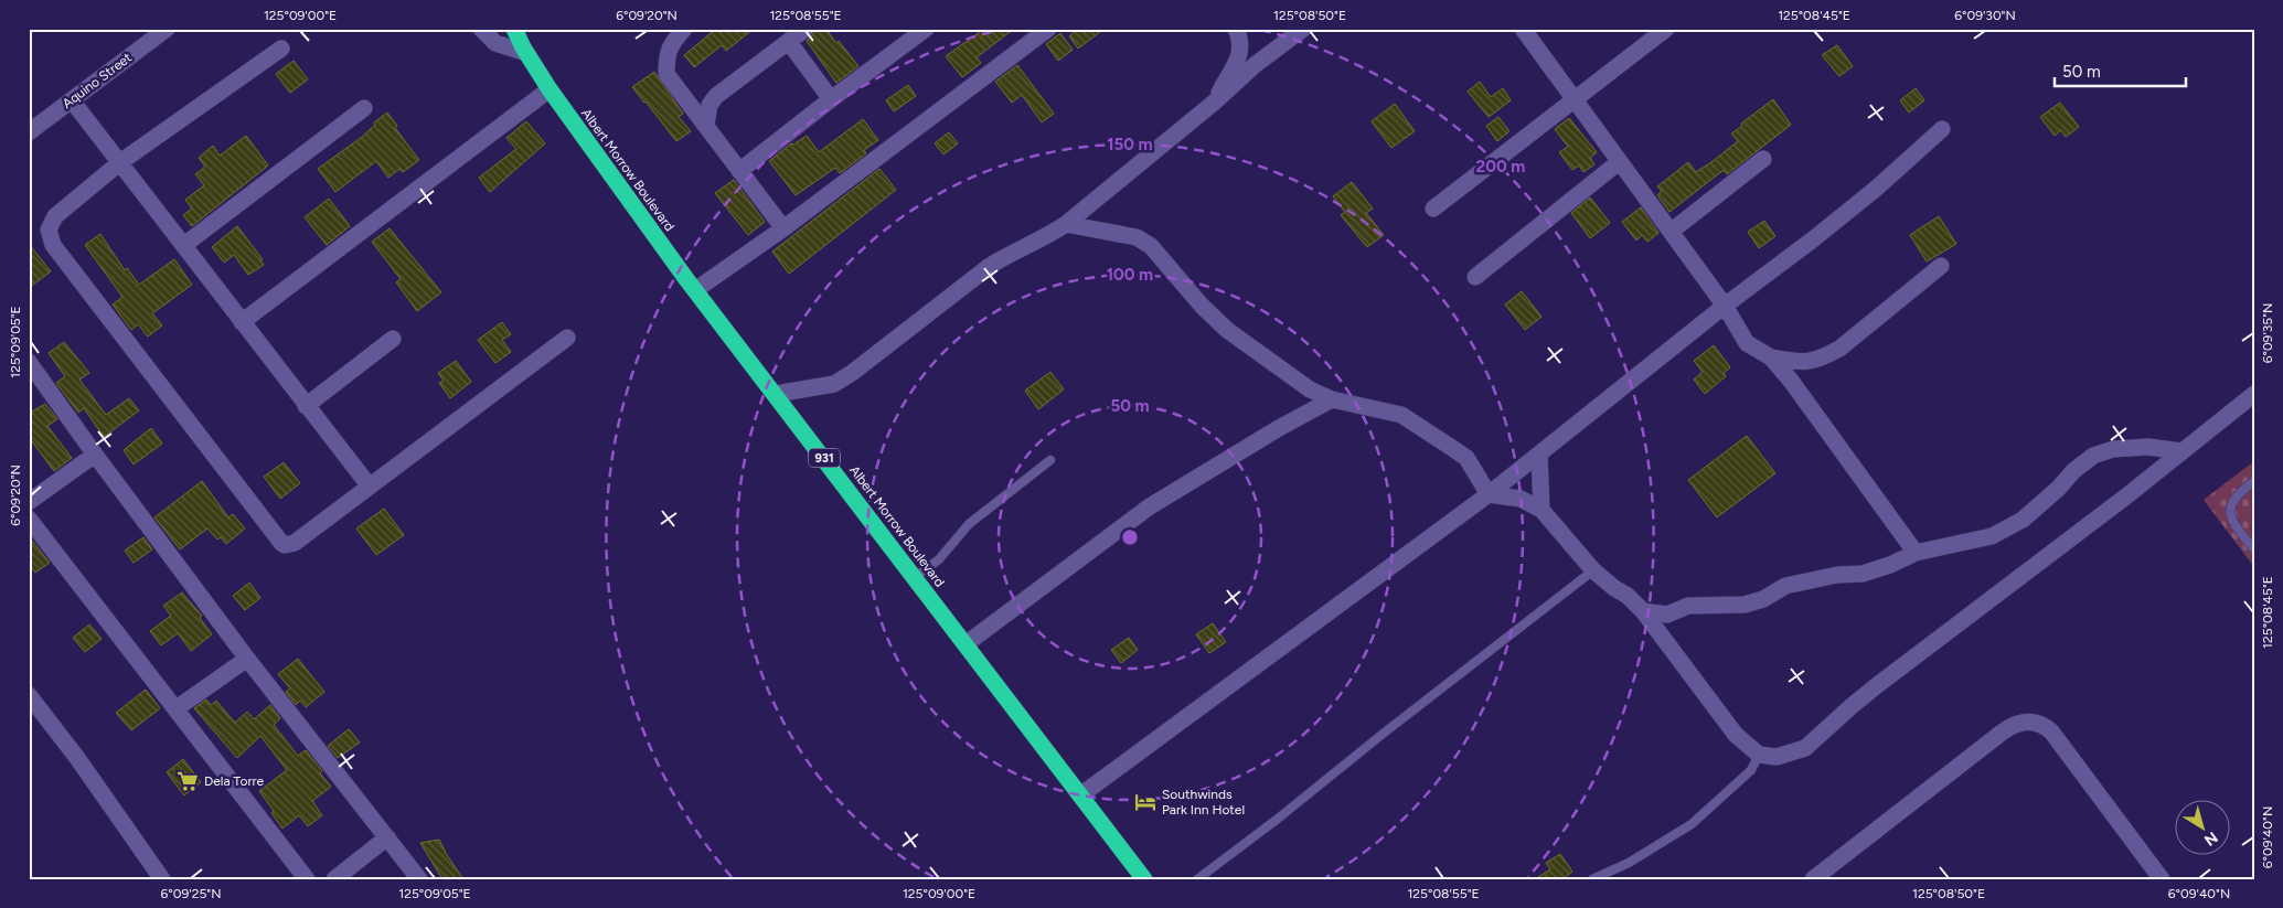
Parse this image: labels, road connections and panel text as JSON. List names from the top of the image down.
{
  "streets": {
    "highway": ["Albert Morrow Boulevard", "931"],
    "street": ["Aquino Street"]
  },
  "places": {
    "supermarket": ["Dela Torre"],
    "hotel": ["Southwinds Park Inn Hotel"]
  },
  "scale_bar": "50 m",
  "north": "bottom right",
  "coordinates": [
    "125°09'00\"E",
    "6°09'20\"N",
    "125°08'55\"E",
    "125°08'50\"E",
    "125°08'45\"E",
    "6°09'30\"N",
    "6°09'35\"N",
    "125°09'05\"E",
    "6°09'40\"N",
    "6°09'25\"N"
  ],
  "rings": [
    "150 m",
    "200 m",
    "100 m",
    "50 m"
  ]
}
